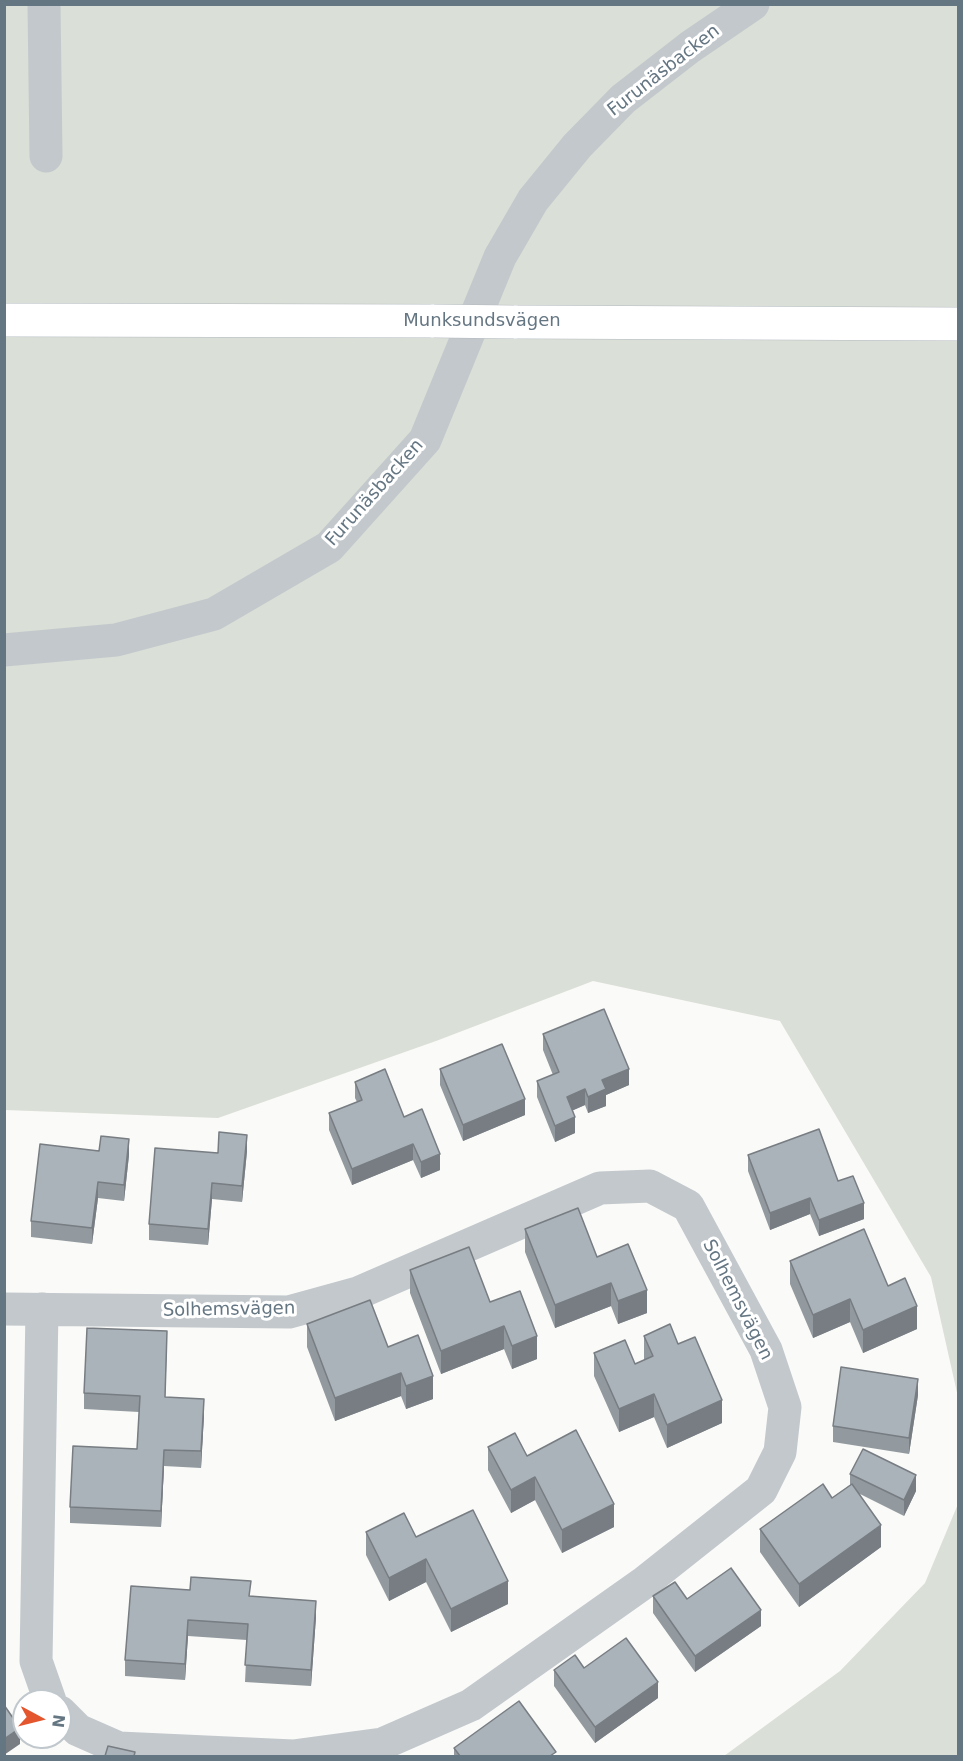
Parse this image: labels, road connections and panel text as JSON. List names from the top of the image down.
{
  "streets": {
    "street": ["Furunäsbacken", "Munksundsvägen", "Solhemsvägen"]
  },
  "north": "right"
}
